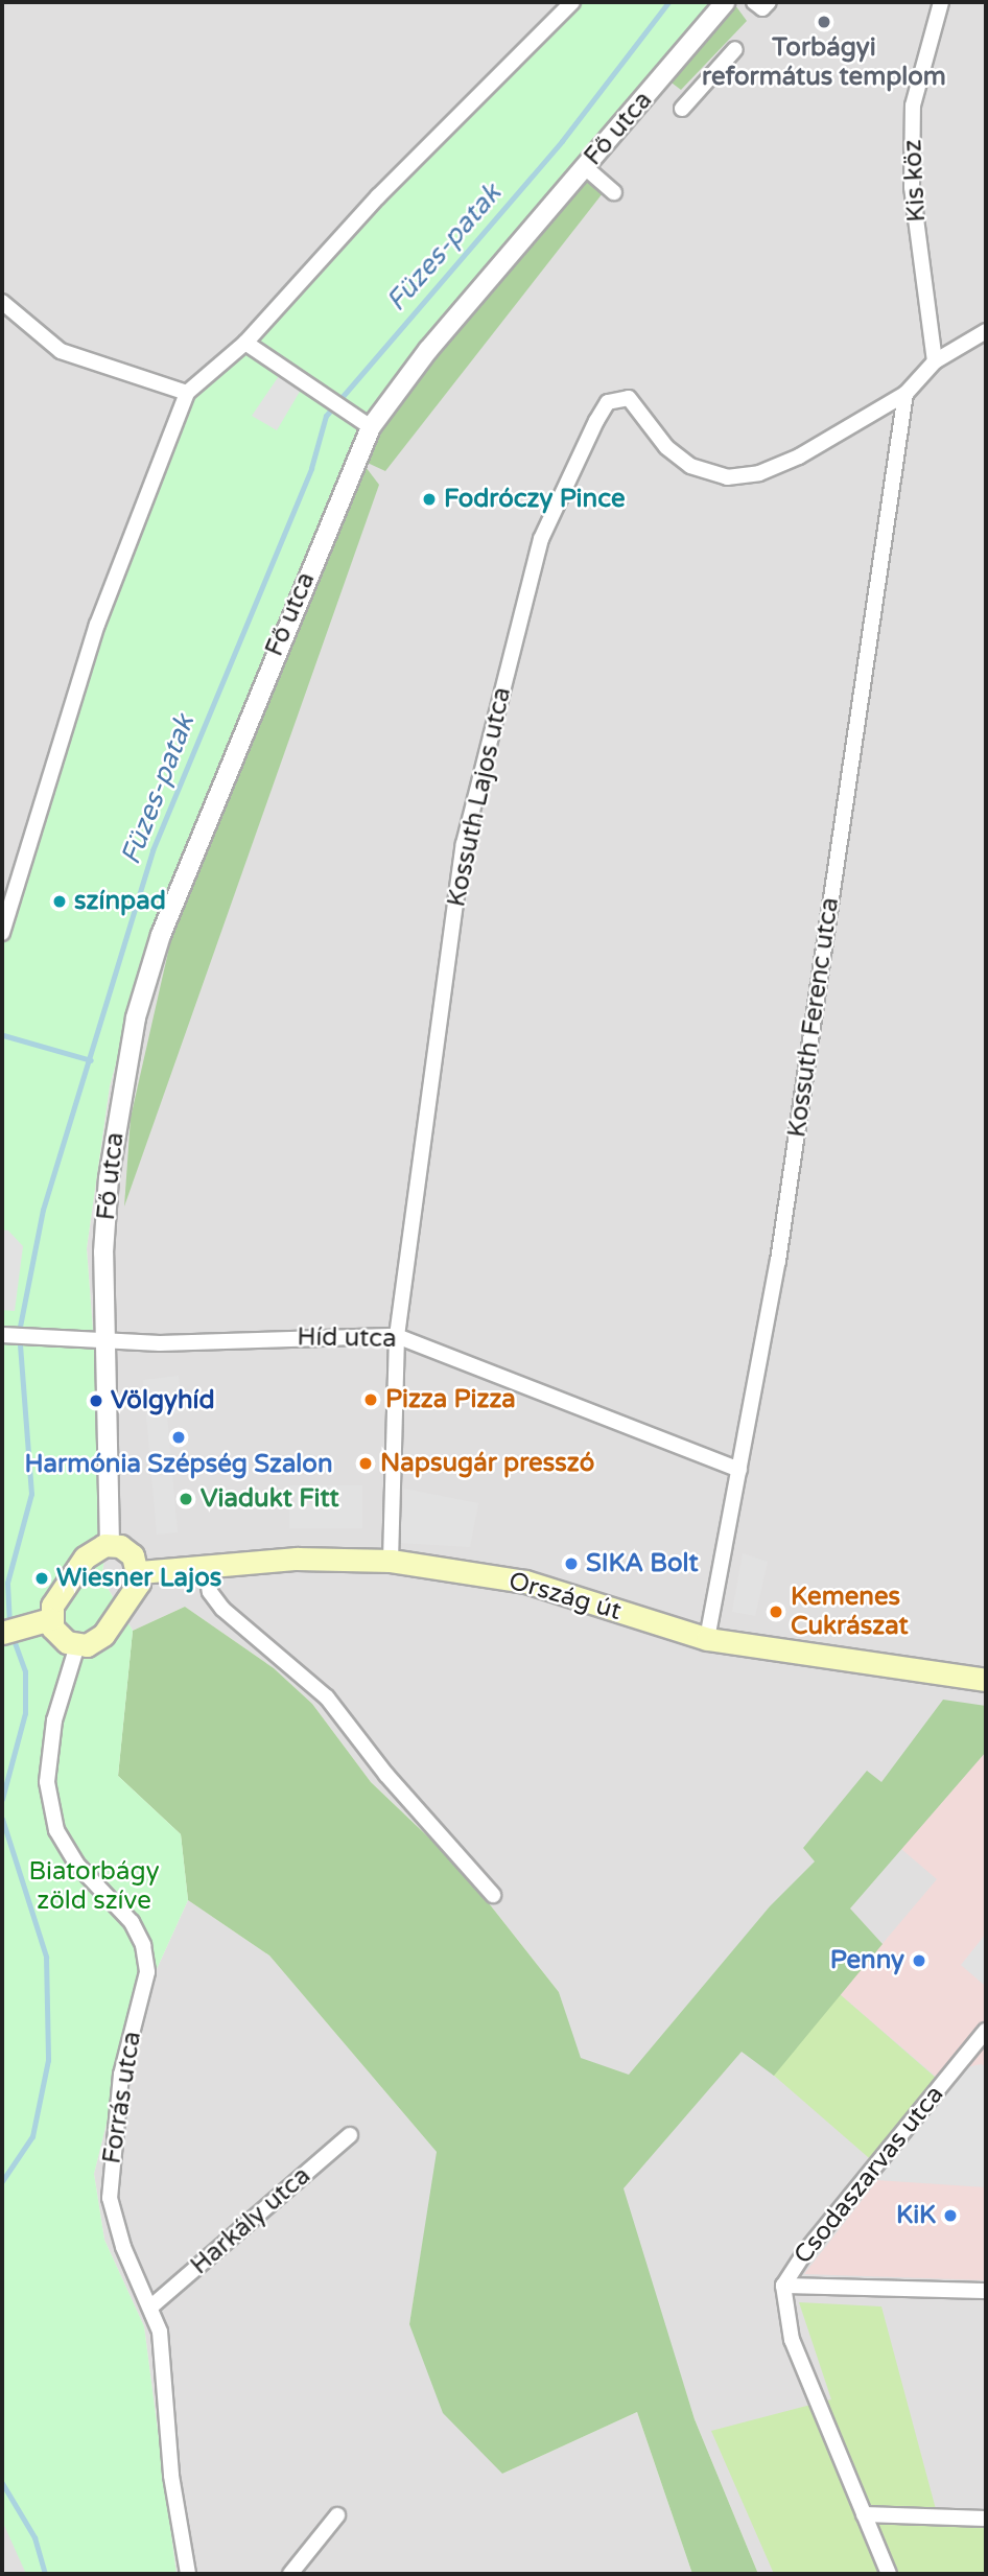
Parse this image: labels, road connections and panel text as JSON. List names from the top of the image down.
{
  "streets": {
    "main road": ["Ország út"],
    "street": [
      "Fő utca",
      "Kis köz",
      "Kossuth Lajos utca",
      "Kossuth Ferenc utca",
      "Híd utca",
      "Forrás utca",
      "Csodaszarvas utca",
      "Harkály utca"
    ]
  },
  "crossings": [
    ["Fő utca", "Híd utca"],
    ["Fő utca", "Ország út"],
    ["Fő utca", "Forrás utca"],
    ["Kossuth Lajos utca", "Kossuth Ferenc utca"],
    ["Kossuth Lajos utca", "Híd utca"],
    ["Kossuth Lajos utca", "Ország út"],
    ["Kossuth Ferenc utca", "Híd utca"],
    ["Kossuth Ferenc utca", "Ország út"],
    ["Ország út", "Forrás utca"],
    ["Forrás utca", "Harkály utca"]
  ],
  "water": ["Füzes-patak"],
  "parks": ["Biatorbágy zöld szíve"],
  "places": [
    "Torbágyi református templom",
    "Fodróczy Pince",
    "színpad",
    "Pizza Pizza",
    "Völgyhíd",
    "Harmónia Szépség Szalon",
    "Napsugár presszó",
    "Viadukt Fitt",
    "SIKA Bolt",
    "Wiesner Lajos",
    "Kemenes Cukrászat",
    "Penny",
    "KiK"
  ]
}
